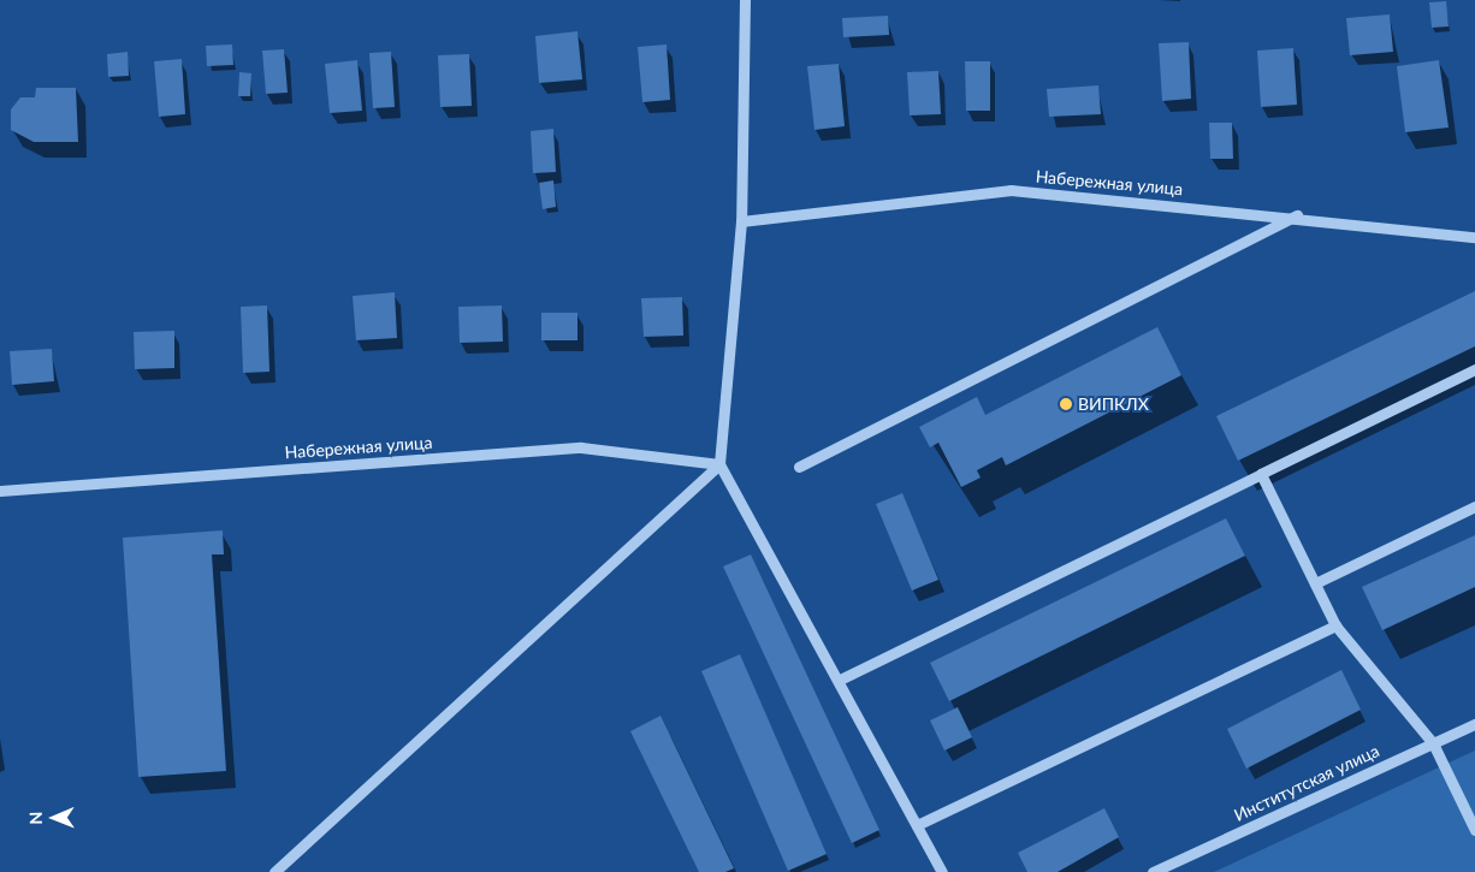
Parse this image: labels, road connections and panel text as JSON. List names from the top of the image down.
{
  "streets": {
    "street": ["Набережная улица", "Институтская улица"]
  },
  "places": ["ВИПКЛХ"],
  "north": "left"
}
